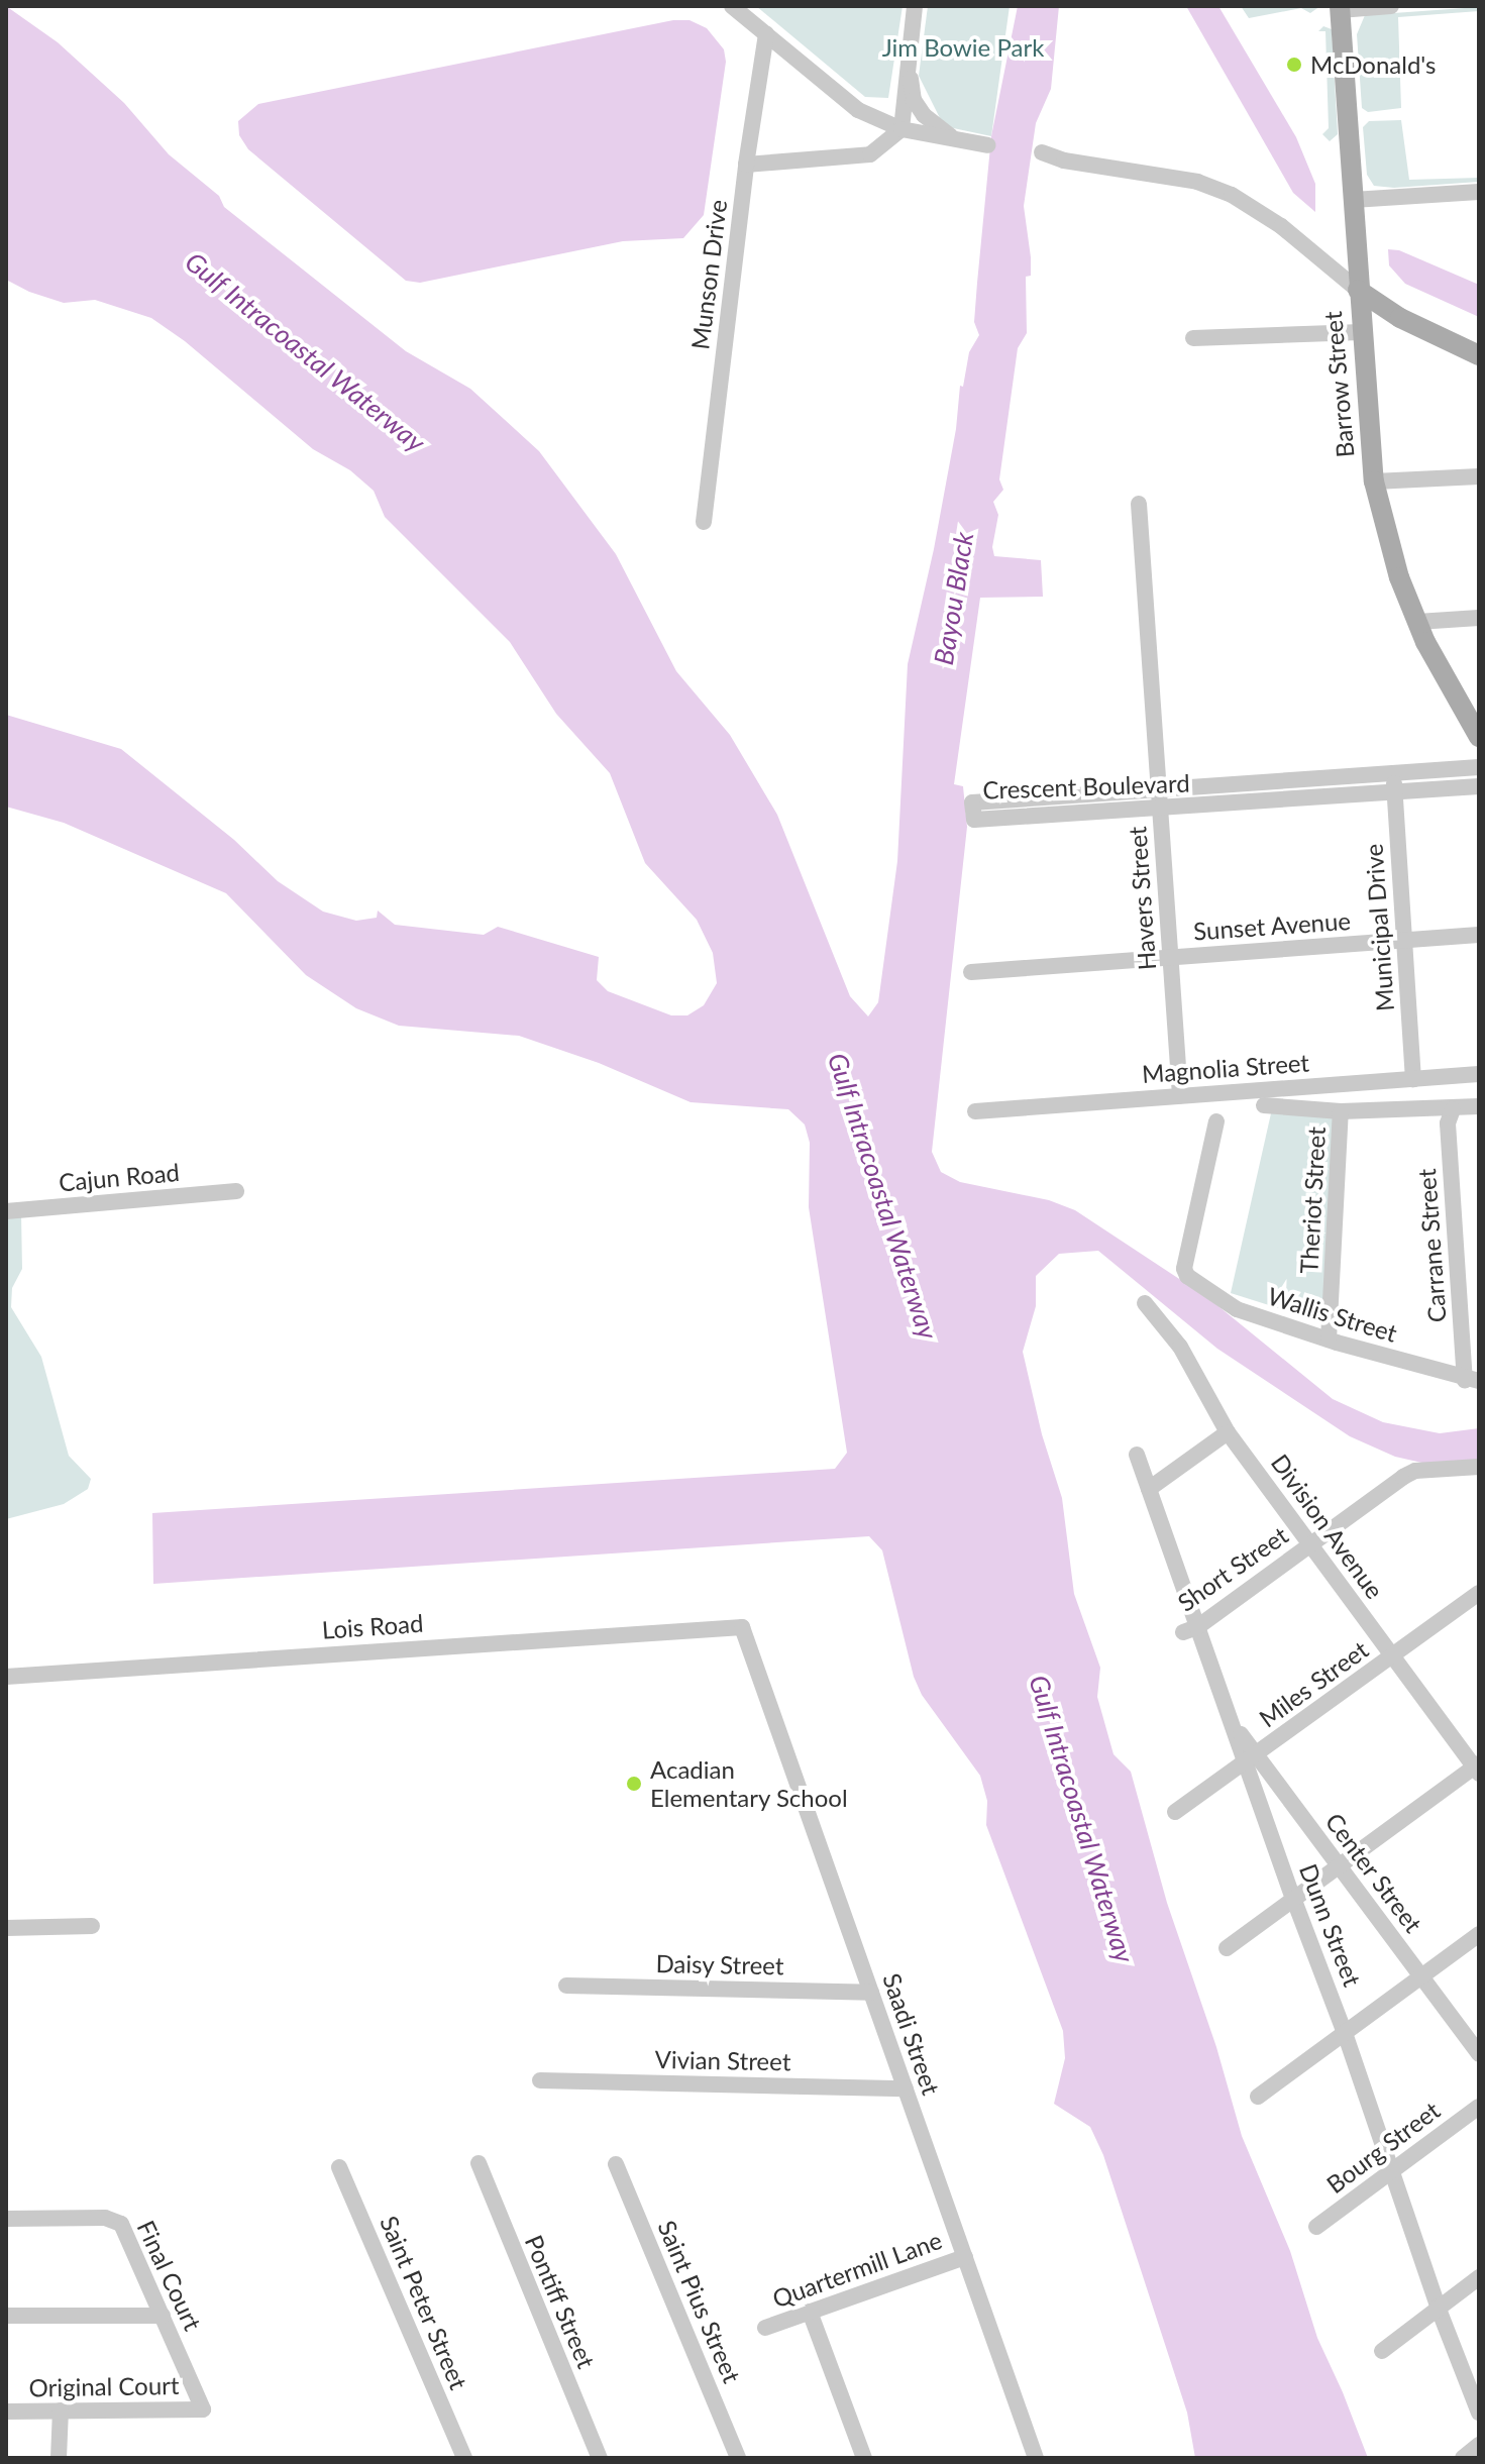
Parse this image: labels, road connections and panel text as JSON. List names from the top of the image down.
{
  "streets": {
    "main road": ["Barrow Street"],
    "street": [
      "Munson Drive",
      "Crescent Boulevard",
      "Havers Street",
      "Sunset Avenue",
      "Municipal Drive",
      "Magnolia Street",
      "Cajun Road",
      "Theriot Street",
      "Carrane Street",
      "Wallis Street",
      "Division Avenue",
      "Short Street",
      "Lois Road",
      "Miles Street",
      "Center Street",
      "Dunn Street",
      "Daisy Street",
      "Saadi Street",
      "Vivian Street",
      "Bourg Street",
      "Quartermill Lane",
      "Final Court",
      "Pontiff Street",
      "Saint Pius Street",
      "Saint Peter Street",
      "Original Court"
    ]
  },
  "crossings": [
    ["Crescent Boulevard", "Havers Street"],
    ["Crescent Boulevard", "Municipal Drive"],
    ["Havers Street", "Sunset Avenue"],
    ["Havers Street", "Magnolia Street"],
    ["Sunset Avenue", "Municipal Drive"],
    ["Municipal Drive", "Magnolia Street"],
    ["Theriot Street", "Wallis Street"],
    ["Carrane Street", "Wallis Street"],
    ["Division Avenue", "Short Street"],
    ["Division Avenue", "Miles Street"],
    ["Short Street", "Dunn Street"],
    ["Lois Road", "Saadi Street"],
    ["Miles Street", "Center Street"],
    ["Miles Street", "Dunn Street"],
    ["Center Street", "Dunn Street"],
    ["Dunn Street", "Bourg Street"],
    ["Daisy Street", "Saadi Street"],
    ["Saadi Street", "Vivian Street"],
    ["Saadi Street", "Quartermill Lane"],
    ["Final Court", "Original Court"]
  ],
  "water": ["Gulf Intracoastal Waterway", "Bayou Black"],
  "parks": ["Jim Bowie Park"],
  "places": ["McDonald's", "Acadian Elementary School"]
}
